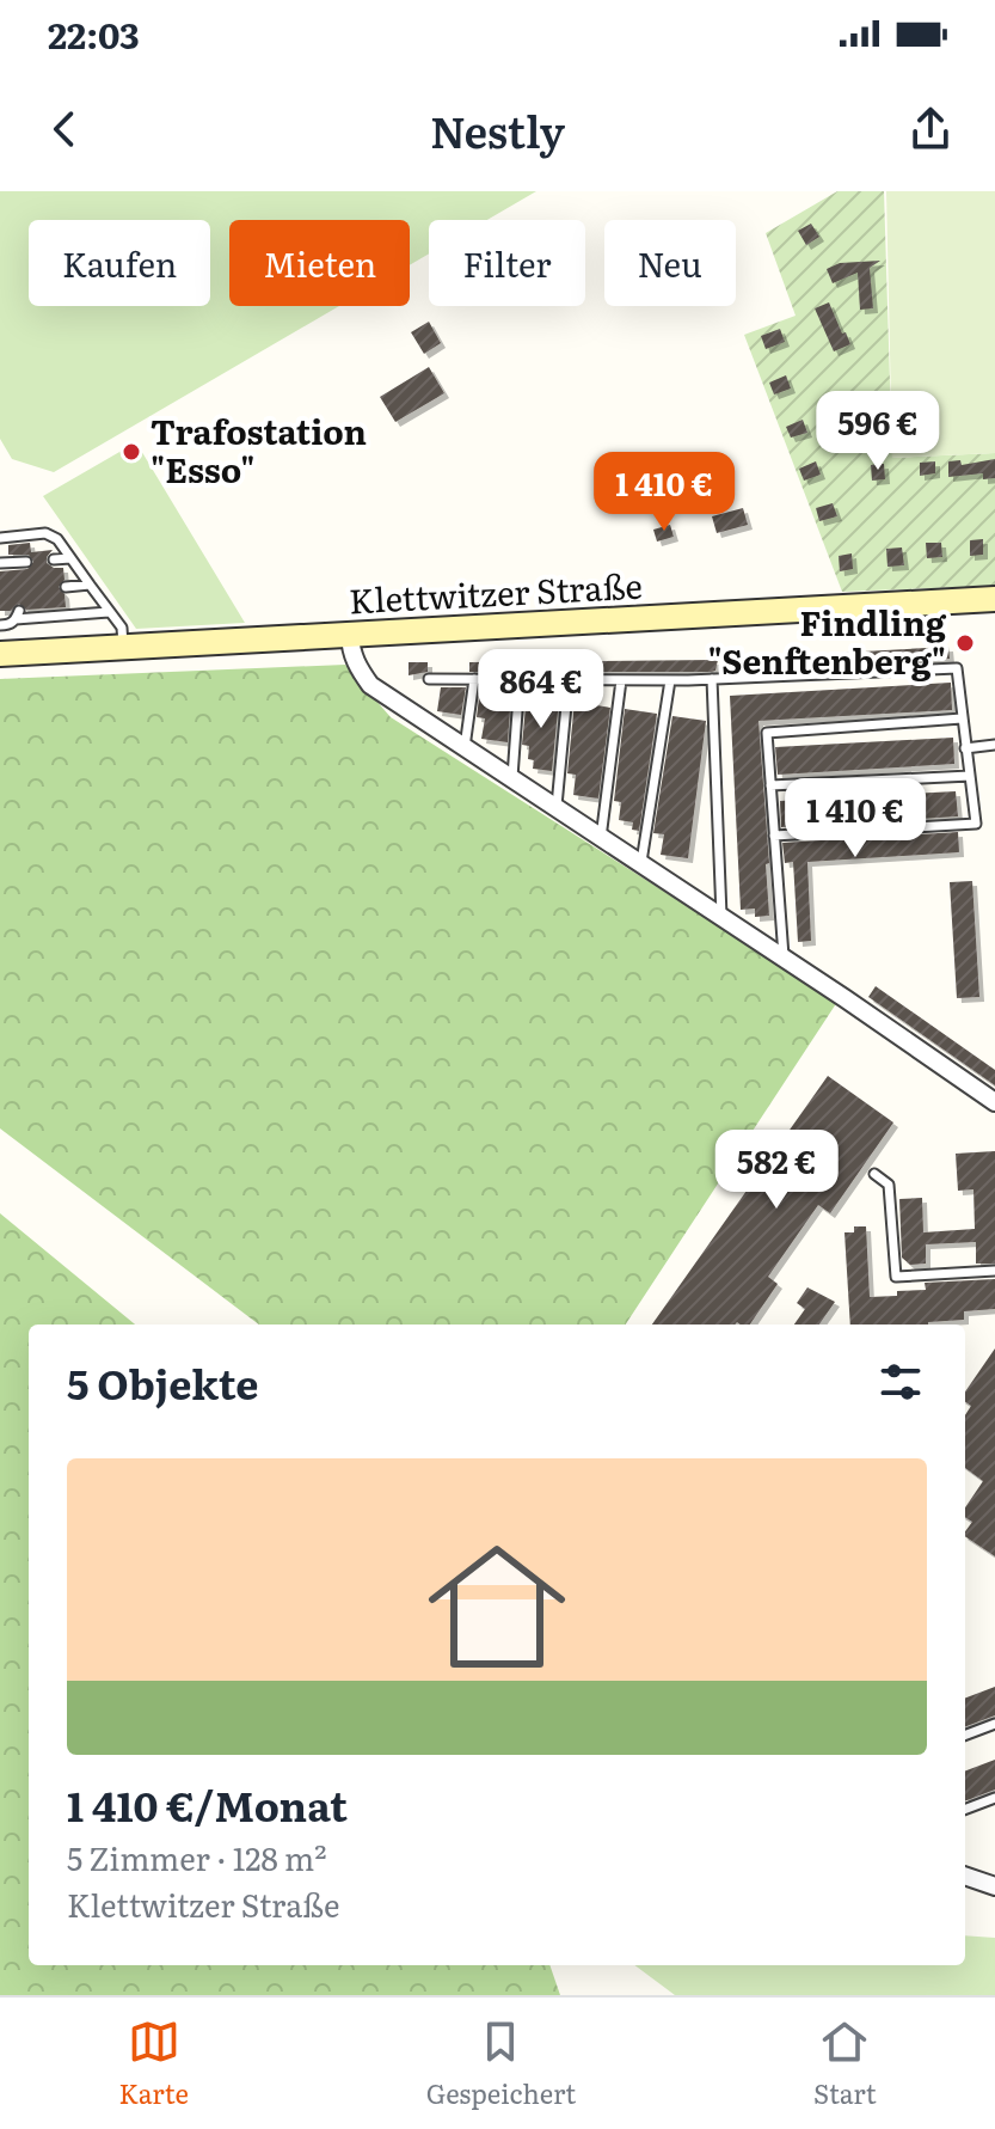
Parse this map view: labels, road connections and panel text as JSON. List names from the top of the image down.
{
  "streets": {
    "main road": ["Klettwitzer Straße"]
  },
  "places": ["Trafostation \"Esso\"", "Findling \"Senftenberg\""],
  "page": {
    "status": "22:03",
    "header": "Nestly",
    "chip": [
      "Kaufen",
      "Mieten",
      "Filter",
      "Neu"
    ],
    "price": [
      "596 €",
      "1 410 €",
      "864 €",
      "1 410 €",
      "582 €"
    ],
    "heading": "5 Objekte",
    "list": [
      {
        "name": "1 410 €/Monat",
        "note": "5 Zimmer · 128 m² · Klettwitzer Straße"
      }
    ],
    "tabs": ["Karte", "Gespeichert", "Start"]
  }
}
